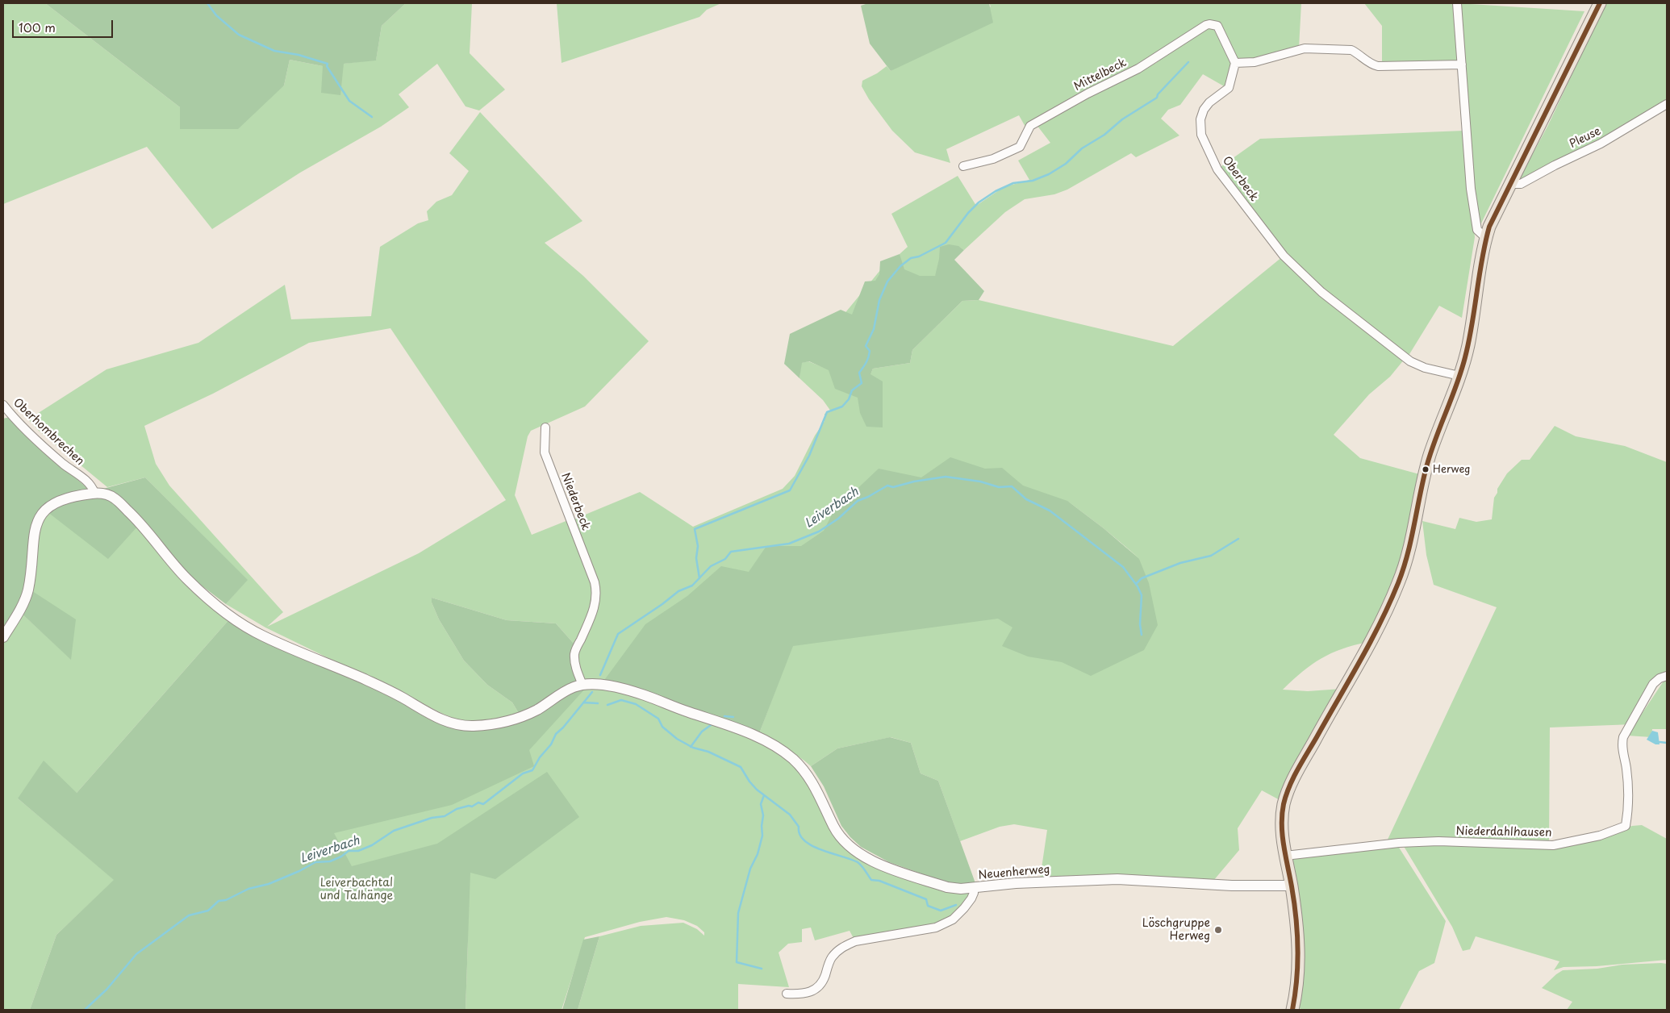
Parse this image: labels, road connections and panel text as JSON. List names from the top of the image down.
{
  "streets": {
    "street": [
      "Mittelbeck",
      "Pleuse",
      "Oberbeck",
      "Oberhombrechen",
      "Niederbeck",
      "Niederdahlhausen",
      "Neuenherweg"
    ]
  },
  "crossings": [
    ["Mittelbeck", "Oberbeck"]
  ],
  "water": ["Leiverbach"],
  "parks": ["Leiverbachtal und Talhänge"],
  "places": ["Herweg", "Löschgruppe Herweg"],
  "scale_bar": "100 m"
}
